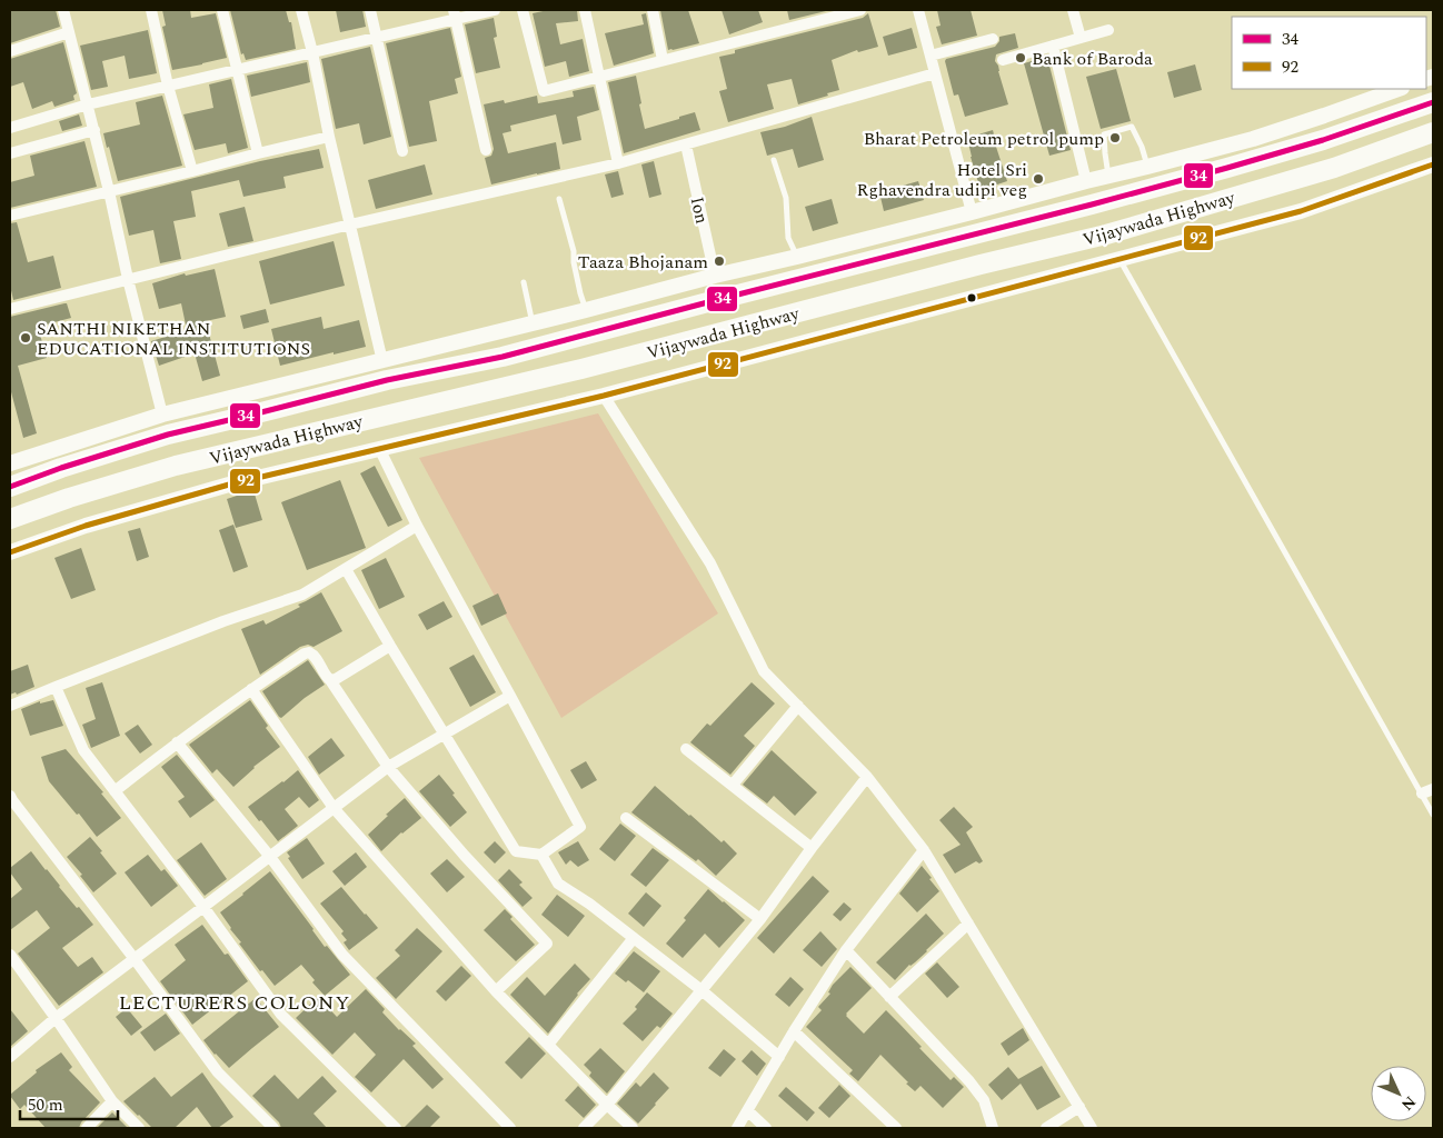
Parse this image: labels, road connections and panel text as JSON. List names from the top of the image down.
{
  "streets": {
    "highway": ["Vijaywada Highway"],
    "street": ["Ion"]
  },
  "districts": ["LECTURERS COLONY"],
  "places": [
    "Bank of Baroda",
    "Bharat Petroleum petrol pump",
    "Hotel Sri Rghavendra udipi veg",
    "Taaza Bhojanam",
    "SANTHI NIKETHAN EDUCATIONAL INSTITUTIONS"
  ],
  "lines": ["transit line 34", "transit line 92"],
  "legend": ["34", "92"],
  "scale_bar": "50 m",
  "north": "bottom right"
}
